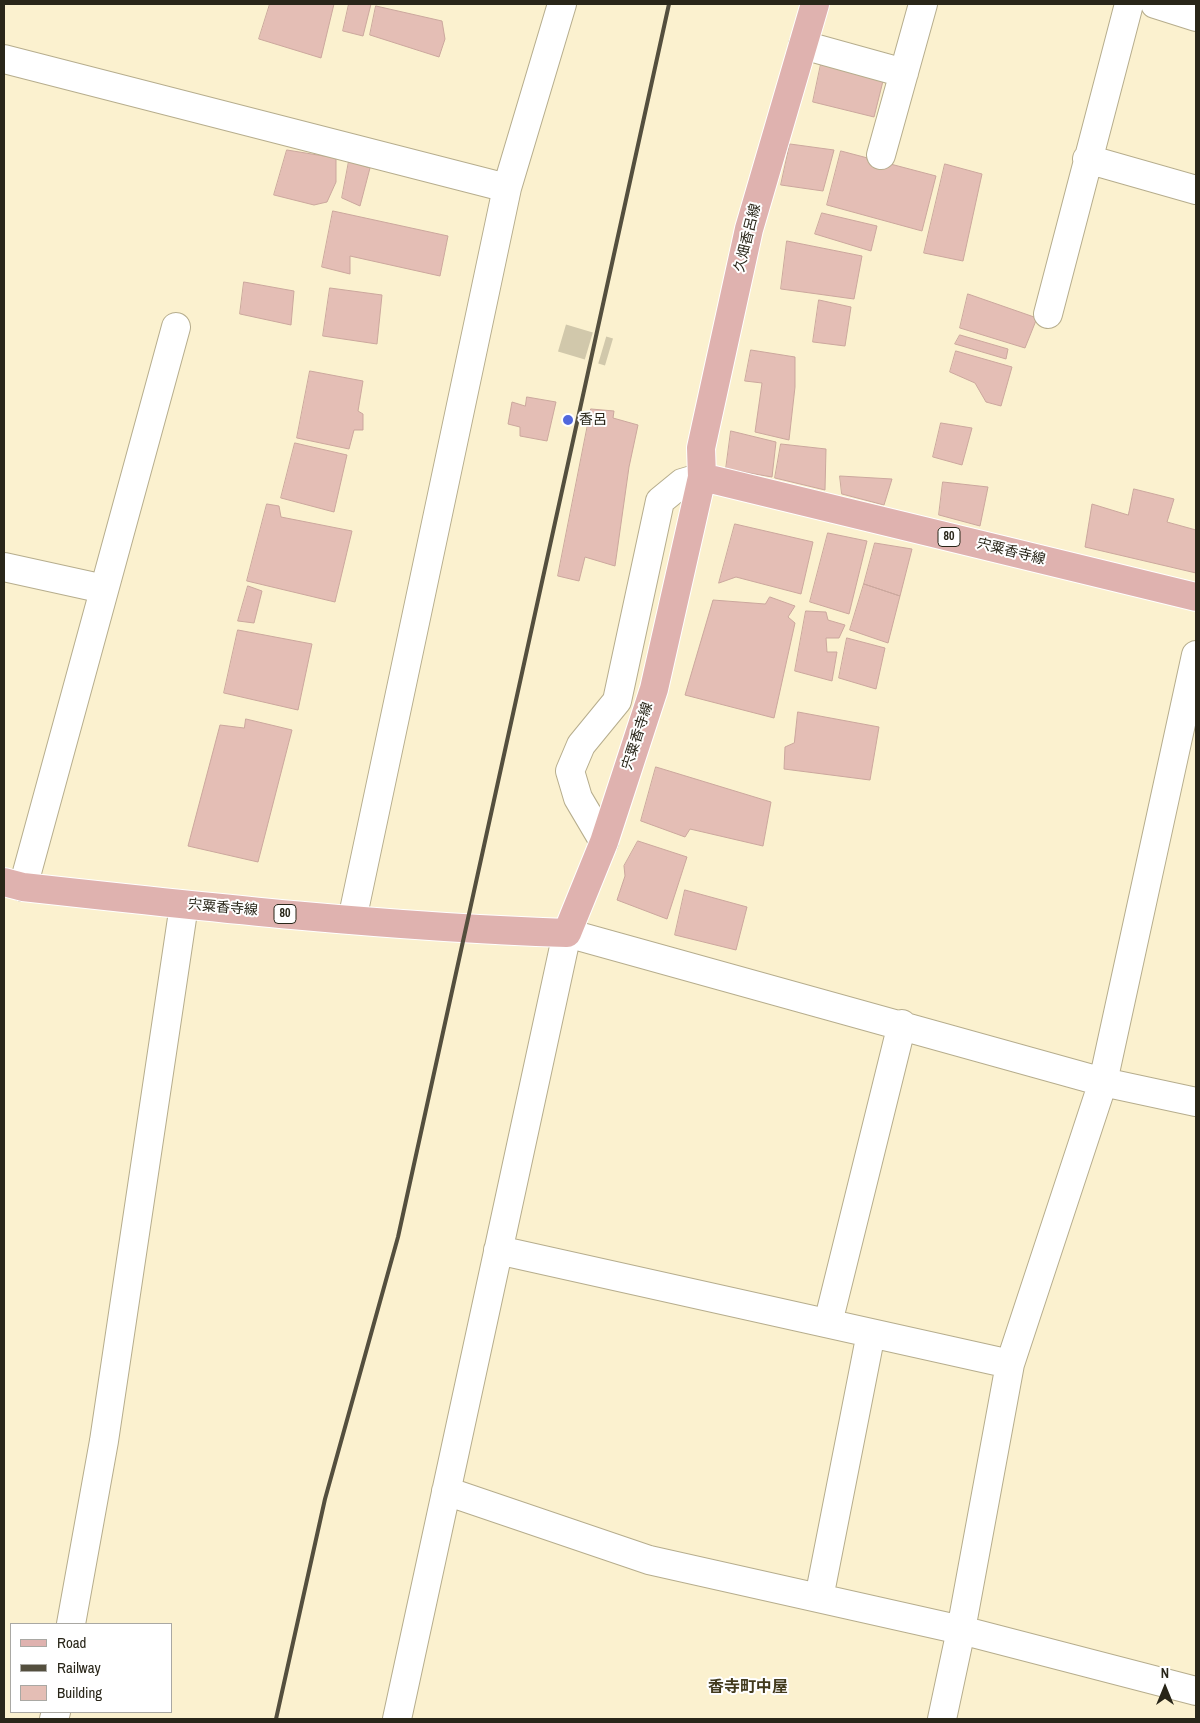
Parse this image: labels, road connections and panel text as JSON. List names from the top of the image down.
{
  "streets": {
    "main road": ["久畑香呂線", "80", "宍粟香寺線"]
  },
  "crossings": [
    ["久畑香呂線", "宍粟香寺線"]
  ],
  "districts": ["香寺町中屋"],
  "places": ["香呂"],
  "legend": ["Road", "Railway", "Building"],
  "north": "top"
}
